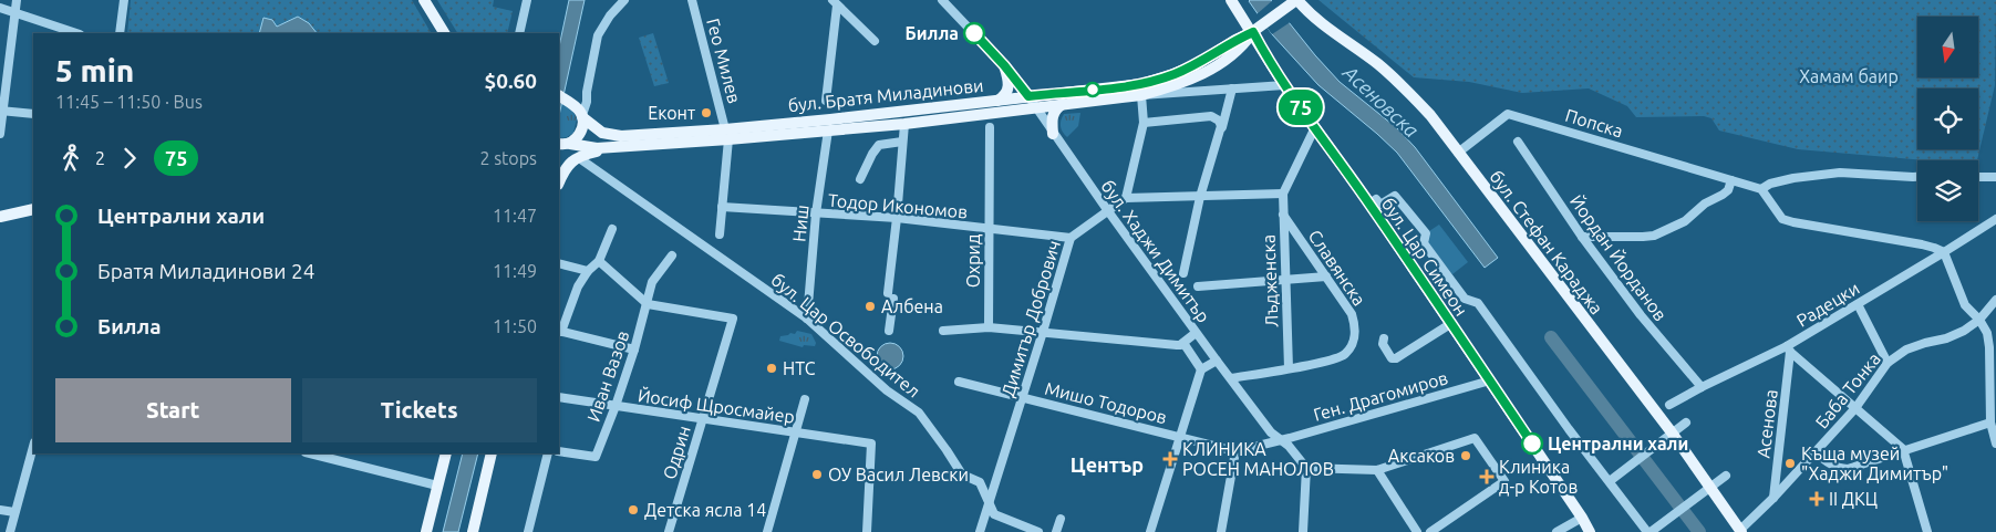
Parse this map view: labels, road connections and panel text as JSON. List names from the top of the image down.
{
  "streets": {
    "main road": ["бул. Братя Миладинови", "бул. Стефан Караджа", "бул. Цар Симеон"],
    "street": [
      "Гео Милев",
      "Попска",
      "Тодор Икономов",
      "Ниш",
      "бул. Хаджи Димитър",
      "Йордан Йорданов",
      "Охрид",
      "Славянска",
      "Лъдженска",
      "Радецки",
      "Димитър Добрович",
      "бул. Цар Освободител",
      "Иван Вазов",
      "Баба Тонка",
      "Ген. Драгомиров",
      "Мишо Тодоров",
      "Йосиф Щросмайер",
      "Асенова",
      "Одрин"
    ]
  },
  "crossings": [
    ["Гео Милев", "бул. Братя Миладинови"],
    ["Гео Милев", "Тодор Икономов"],
    ["бул. Братя Миладинови", "Ниш"],
    ["бул. Братя Миладинови", "бул. Стефан Караджа"],
    ["бул. Братя Миладинови", "бул. Хаджи Димитър"],
    ["бул. Братя Миладинови", "бул. Цар Симеон"],
    ["Попска", "бул. Стефан Караджа"],
    ["Тодор Икономов", "Ниш"],
    ["Тодор Икономов", "Охрид"],
    ["Тодор Икономов", "Димитър Добрович"],
    ["Ниш", "бул. Цар Освободител"],
    ["бул. Стефан Караджа", "Баба Тонка"],
    ["бул. Хаджи Димитър", "Славянска"],
    ["бул. Хаджи Димитър", "Димитър Добрович"],
    ["бул. Хаджи Димитър", "Ген. Драгомиров"],
    ["бул. Цар Симеон", "Ген. Драгомиров"],
    ["Йордан Йорданов", "Радецки"],
    ["Славянска", "Лъдженска"],
    ["Радецки", "Асенова"],
    ["Димитър Добрович", "бул. Цар Освободител"],
    ["Димитър Добрович", "Мишо Тодоров"],
    ["Иван Вазов", "Йосиф Щросмайер"],
    ["Иван Вазов", "Одрин"],
    ["Баба Тонка", "Асенова"],
    ["Ген. Драгомиров", "Мишо Тодоров"],
    ["Йосиф Щросмайер", "Одрин"]
  ],
  "districts": ["Център"],
  "water": ["Асеновска"],
  "parks": ["Хамам баир"],
  "places": {
    "other": [
      "Билла",
      "Еконт",
      "Албена",
      "НТС",
      "Централни хали",
      "Аксаков",
      "Къща музей \"Хаджи Димитър\"",
      "ОУ Васил Левски",
      "Детска ясла 14"
    ],
    "health": ["КЛИНИКА РОСЕН МАНОЛОВ", "Клиника д-р Котов", "II ДКЦ"]
  },
  "lines": ["bus line 75"],
  "north": "bottom",
  "page": {
    "on_map": "75",
    "heading": ["5 min", "11:45 – 11:50 · Bus", "$0.60"],
    "legs": ["2", "75", "2 stops"],
    "list": [
      {
        "name": "Централни хали",
        "value": "11:47"
      },
      {
        "name": "Братя Миладинови 24",
        "value": "11:49"
      },
      {
        "name": "Билла",
        "value": "11:50"
      }
    ],
    "buttons": ["Start", "Tickets"]
  }
}
